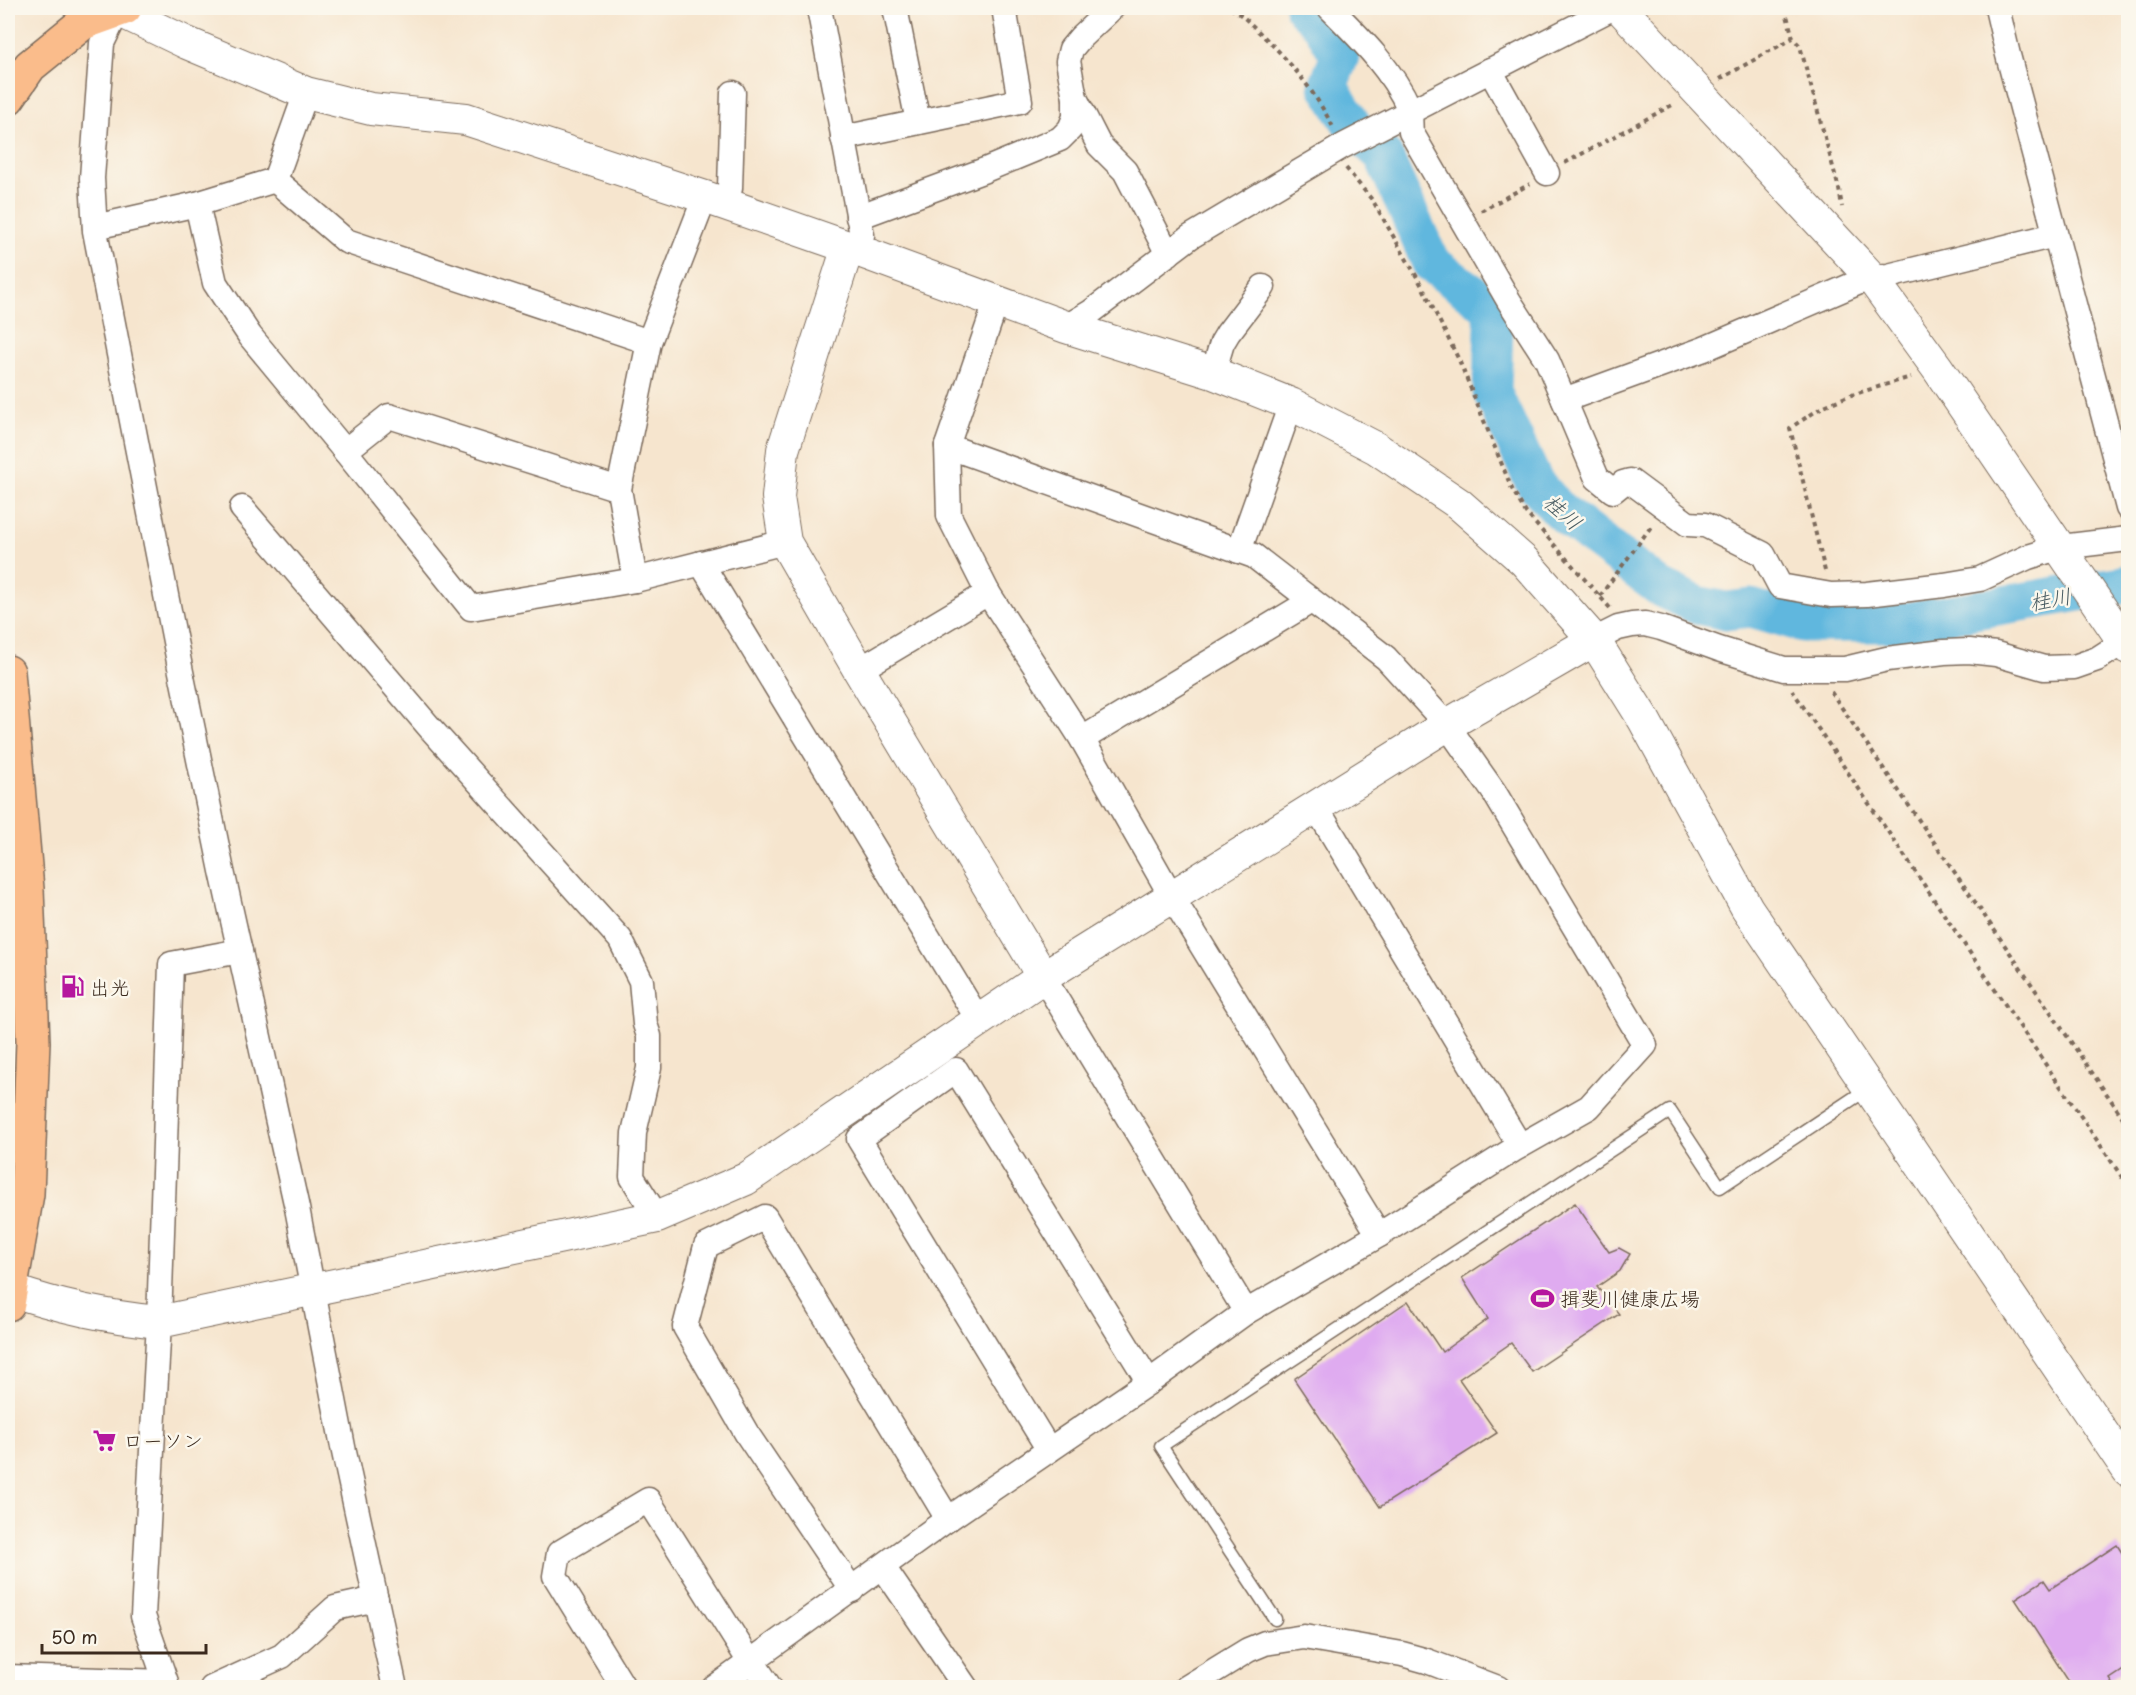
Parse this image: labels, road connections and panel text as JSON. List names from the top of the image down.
{
  "water": ["桂川"],
  "places": {
    "fuel station": ["出光"],
    "sports": ["揖斐川健康広場"],
    "supermarket": ["ローソン"]
  },
  "scale_bar": "50 m"
}
